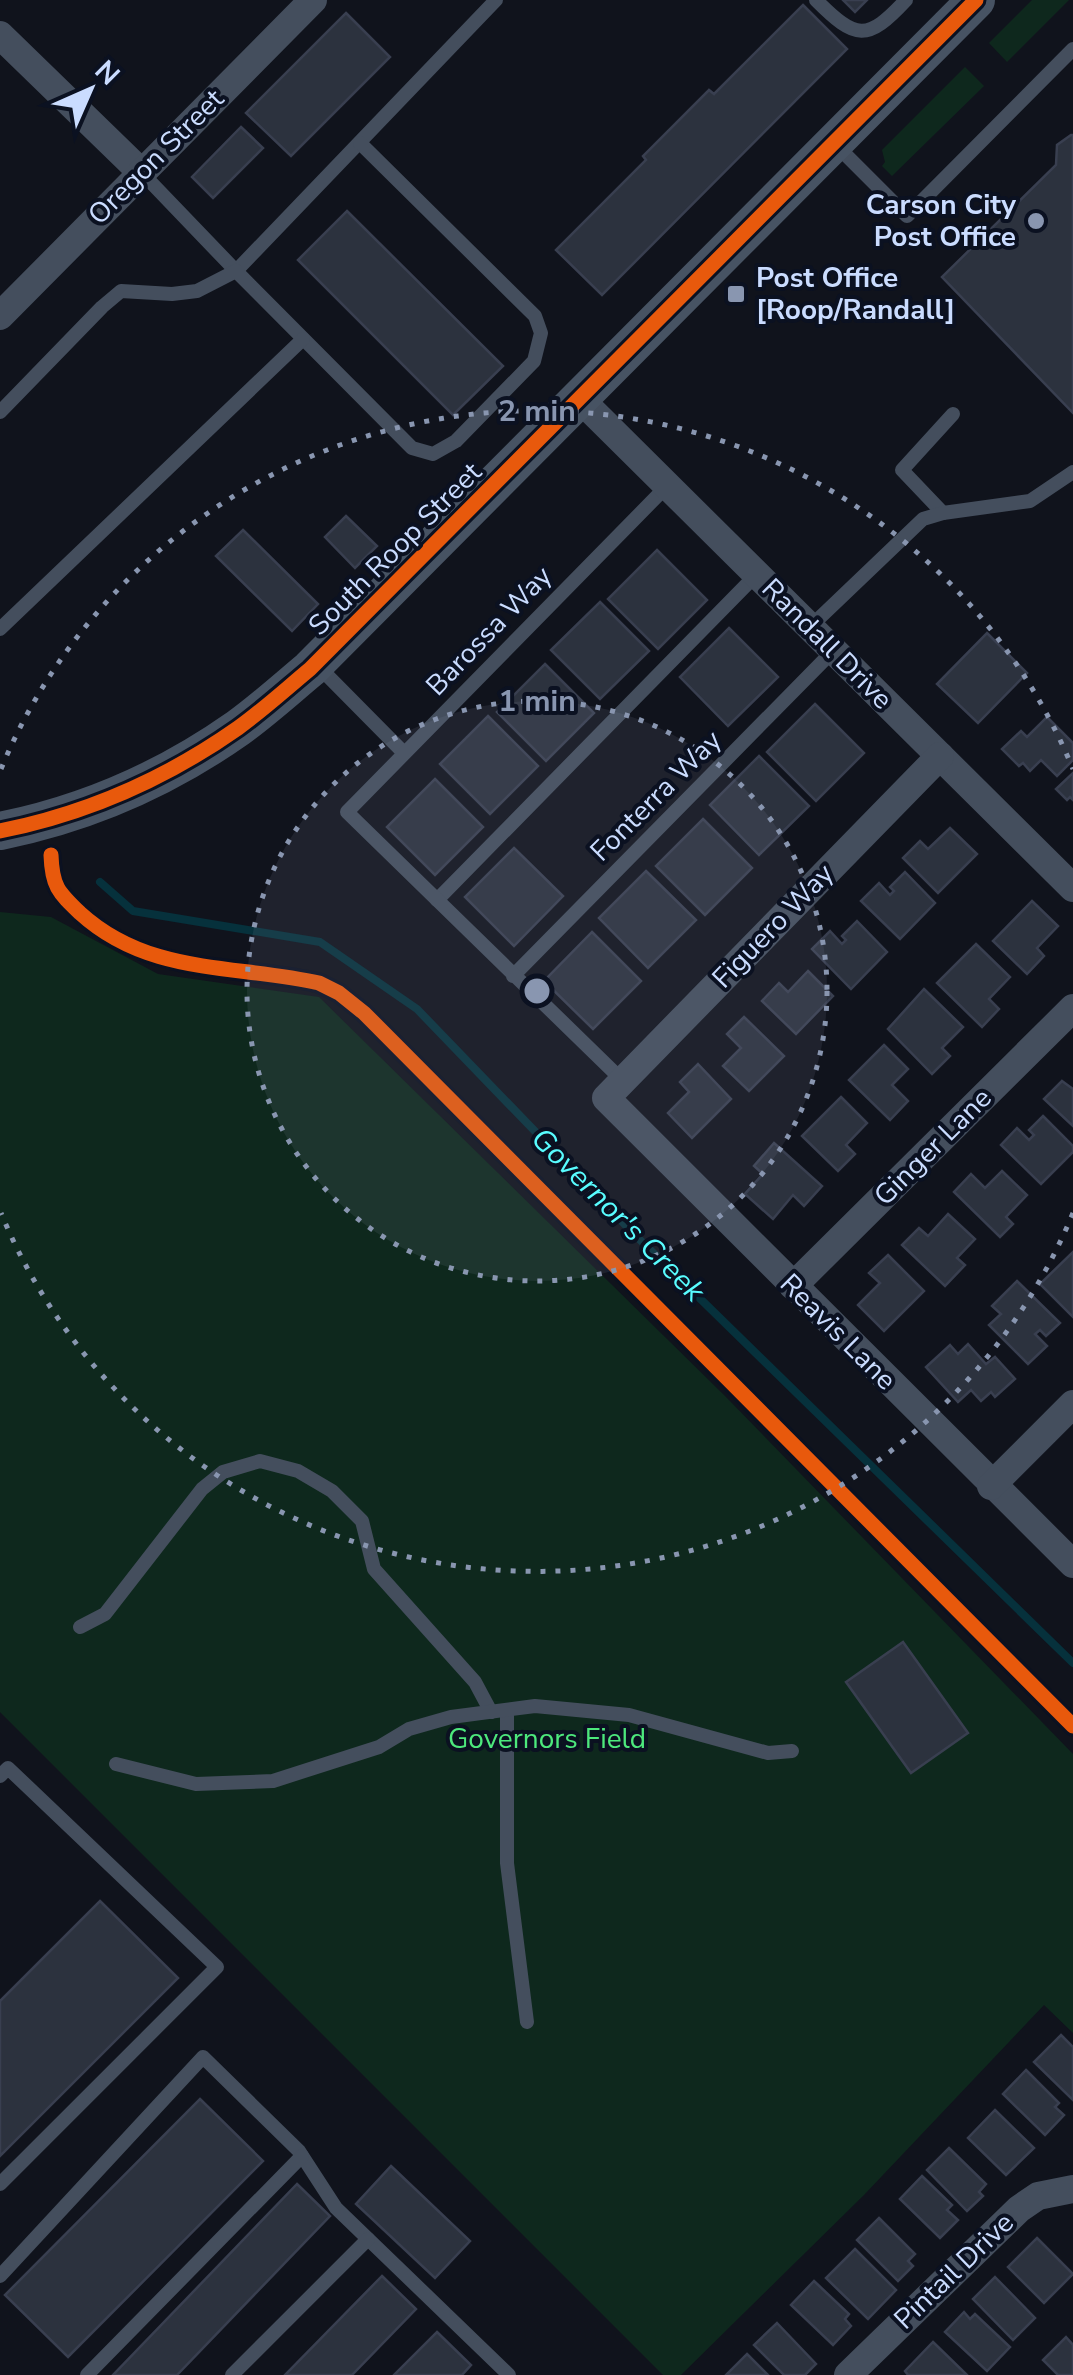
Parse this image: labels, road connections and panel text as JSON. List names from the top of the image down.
{
  "streets": {
    "street": [
      "Oregon Street",
      "South Roop Street",
      "Randall Drive",
      "Figuero Way",
      "Ginger Lane",
      "Reavis Lane",
      "Pintail Drive"
    ],
    "lane": ["Barossa Way", "Fonterra Way"]
  },
  "crossings": [
    ["South Roop Street", "Randall Drive"],
    ["Barossa Way", "Randall Drive"],
    ["Randall Drive", "Fonterra Way"],
    ["Randall Drive", "Figuero Way"],
    ["Figuero Way", "Reavis Lane"],
    ["Ginger Lane", "Reavis Lane"]
  ],
  "water": ["Governor's Creek"],
  "parks": ["Governors Field"],
  "places": {
    "other": ["Carson City Post Office"],
    "transit": ["Post Office [Roop/Randall]"]
  },
  "north": "top right",
  "rings": ["2 min", "1 min"]
}
